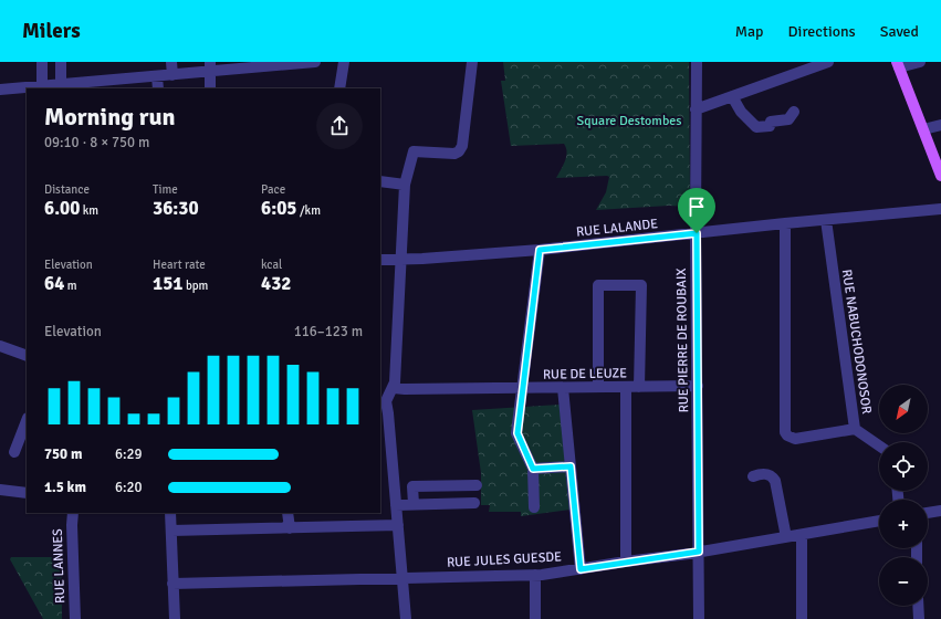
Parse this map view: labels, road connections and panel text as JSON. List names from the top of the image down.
{
  "streets": {
    "street": [
      "RUE LALANDE",
      "RUE PIERRE DE ROUBAIX",
      "RUE NABUCHODONOSOR",
      "RUE DE LEUZE",
      "RUE JULES GUESDE",
      "RUE LANNES"
    ]
  },
  "crossings": [
    ["RUE LALANDE", "RUE PIERRE DE ROUBAIX"],
    ["RUE LALANDE", "RUE NABUCHODONOSOR"],
    ["RUE PIERRE DE ROUBAIX", "RUE DE LEUZE"],
    ["RUE PIERRE DE ROUBAIX", "RUE JULES GUESDE"]
  ],
  "parks": ["Square Destombes"],
  "north": "bottom left",
  "page": {
    "header": "Milers",
    "nav": ["Map", "Directions", "Saved"],
    "heading": ["Morning run", "09:10 · 8 × 750 m"],
    "stats": [
      ["Distance", "6.00 km"],
      ["Time", "36:30"],
      ["Pace", "6:05 /km"],
      ["Elevation", "64 m"],
      ["Heart rate", "151 bpm"],
      ["kcal", "432"]
    ],
    "chart": ["Elevation", "116–123 m"],
    "map_buttons": ["+", "−"],
    "list": [
      {
        "name": "750 m",
        "note": "6:29"
      },
      {
        "name": "1.5 km",
        "note": "6:20"
      }
    ]
  }
}
